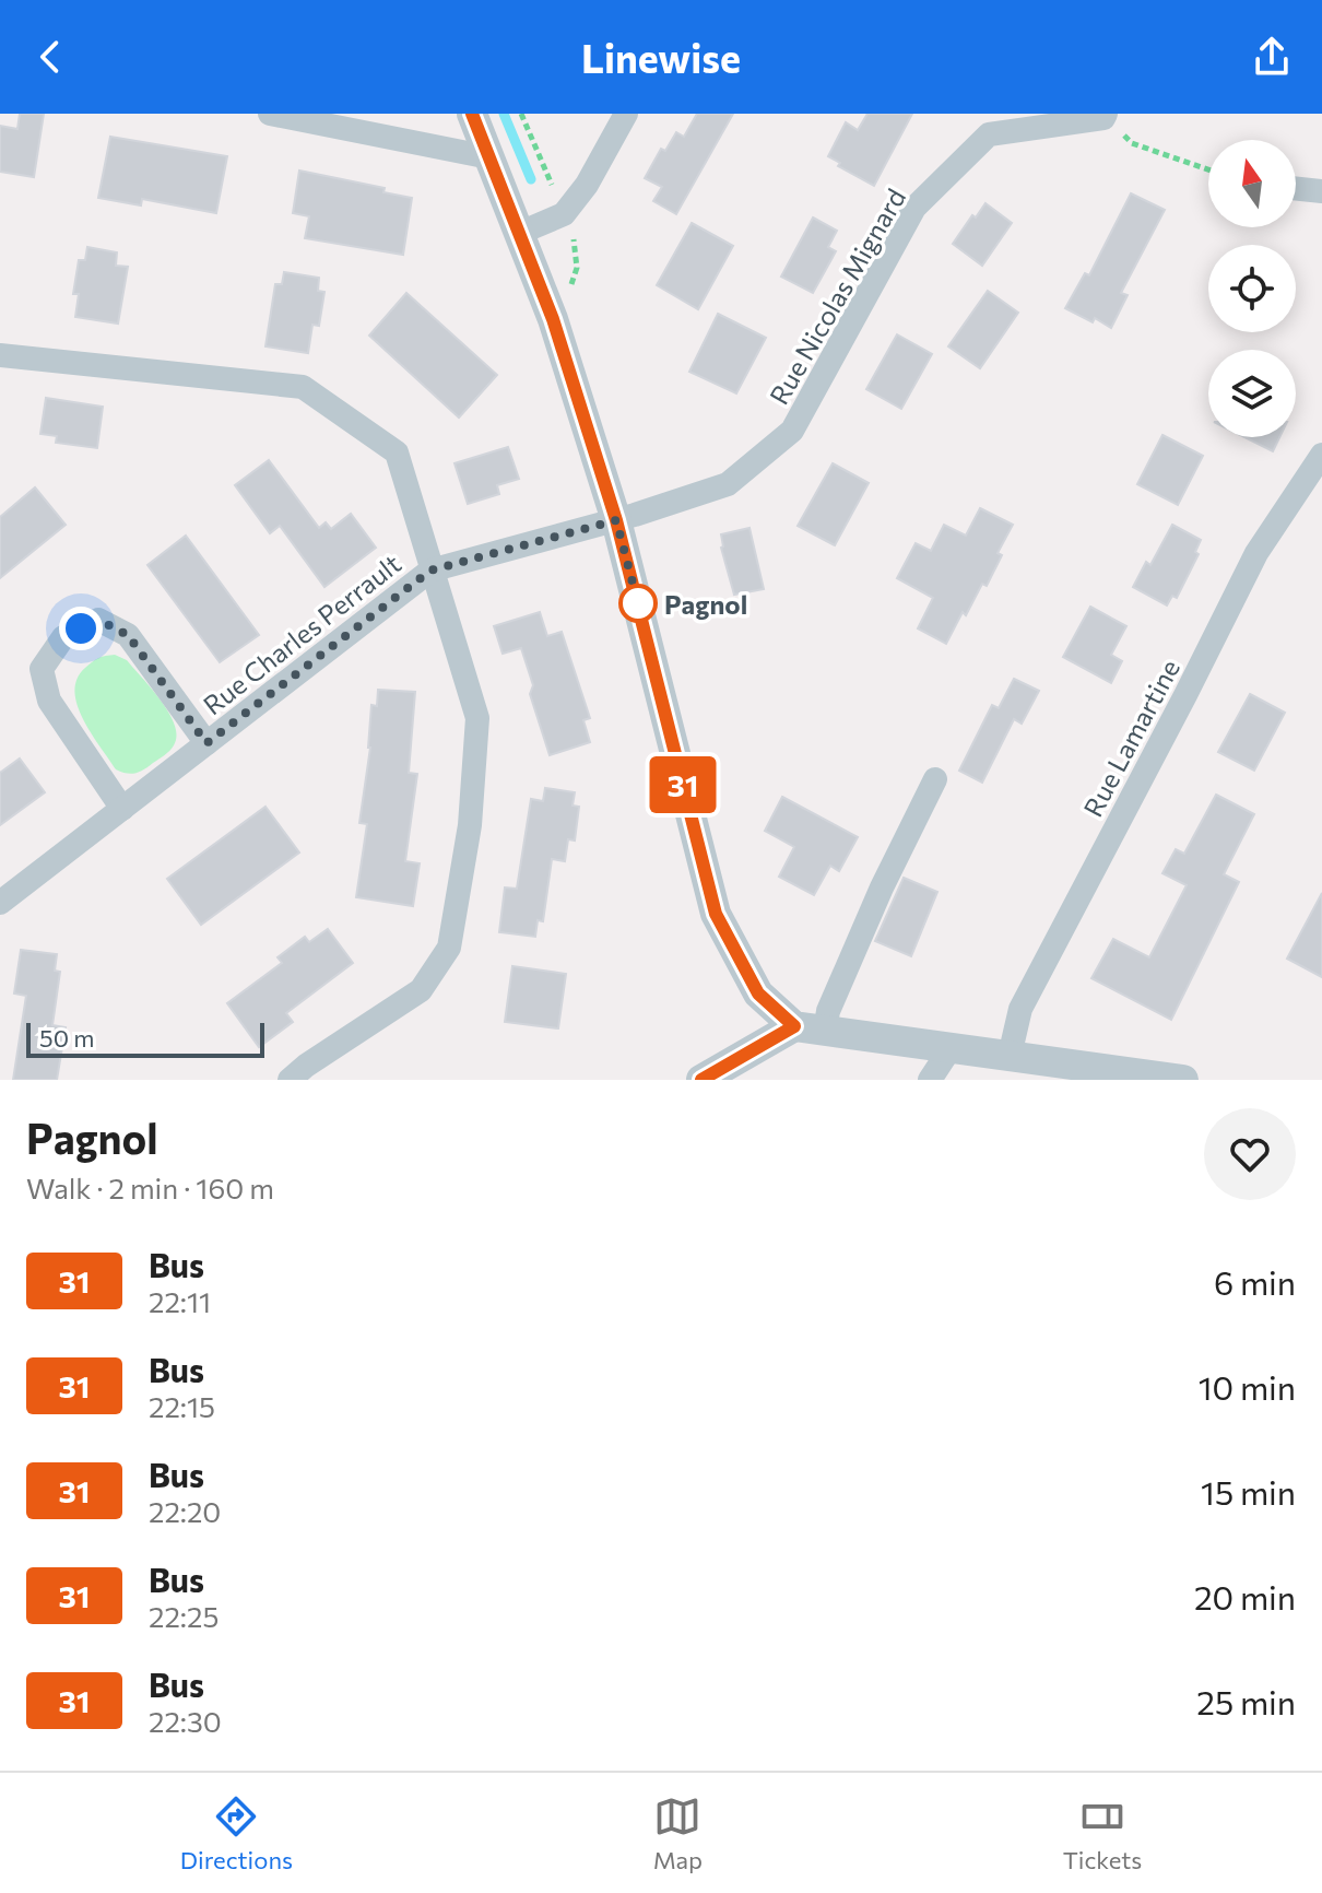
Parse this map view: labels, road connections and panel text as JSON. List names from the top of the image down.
{
  "streets": {
    "street": ["Rue Nicolas Mignard", "Rue Charles Perrault", "Rue Lamartine"]
  },
  "crossings": [
    ["Rue Nicolas Mignard", "Rue Charles Perrault"]
  ],
  "places": ["Pagnol"],
  "lines": ["bus line 31"],
  "scale_bar": "50 m",
  "north": "top",
  "page": {
    "header": "Linewise",
    "on_map": "31",
    "scale": "50 m",
    "heading": ["Pagnol", "Walk · 2 min · 160 m"],
    "list": [
      {
        "mark": "31",
        "name": "Bus",
        "note": "22:11",
        "value": "6 min"
      },
      {
        "mark": "31",
        "name": "Bus",
        "note": "22:15",
        "value": "10 min"
      },
      {
        "mark": "31",
        "name": "Bus",
        "note": "22:20",
        "value": "15 min"
      },
      {
        "mark": "31",
        "name": "Bus",
        "note": "22:25",
        "value": "20 min"
      },
      {
        "mark": "31",
        "name": "Bus",
        "note": "22:30",
        "value": "25 min"
      }
    ],
    "tabs": ["Directions", "Map", "Tickets"]
  }
}
